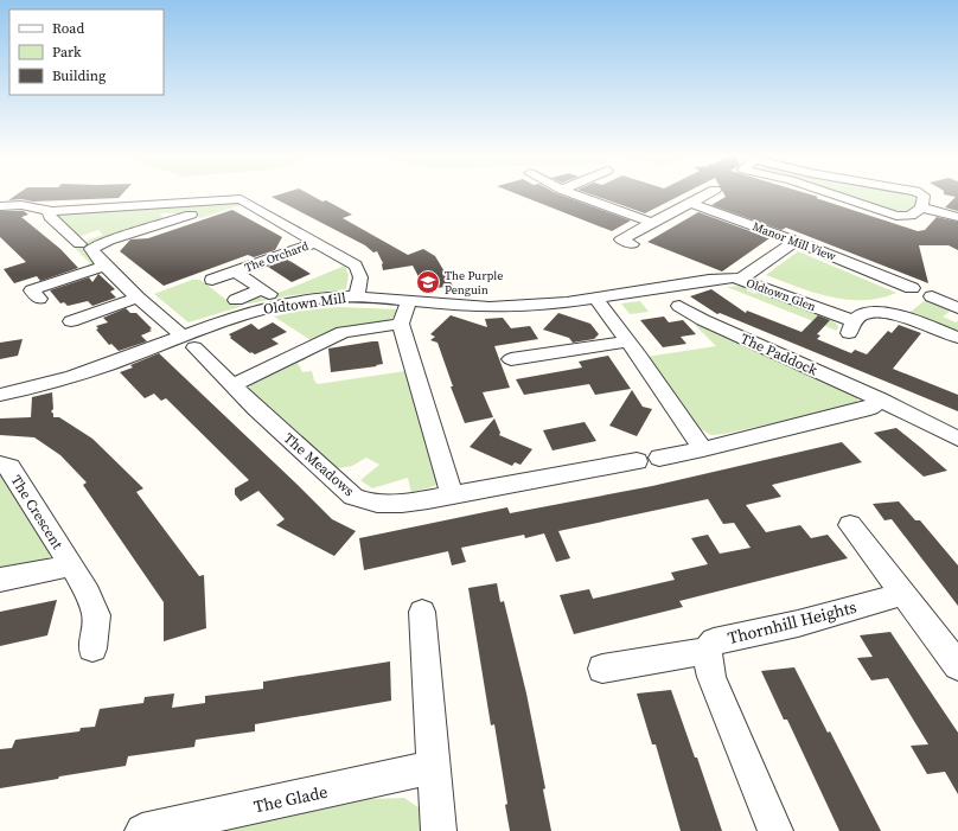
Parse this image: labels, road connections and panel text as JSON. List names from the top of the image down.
{
  "streets": {
    "street": [
      "Manor Mill View",
      "The Orchard",
      "Oldtown Glen",
      "Oldtown Mill",
      "The Paddock",
      "The Meadows",
      "The Crescent",
      "Thornhill Heights",
      "The Glade"
    ]
  },
  "crossings": [
    ["The Orchard", "Oldtown Mill"],
    ["Oldtown Glen", "Oldtown Mill"],
    ["Oldtown Mill", "The Meadows"]
  ],
  "places": {
    "school or university": ["The Purple Penguin"]
  },
  "legend": ["Road", "Park", "Building"]
}
